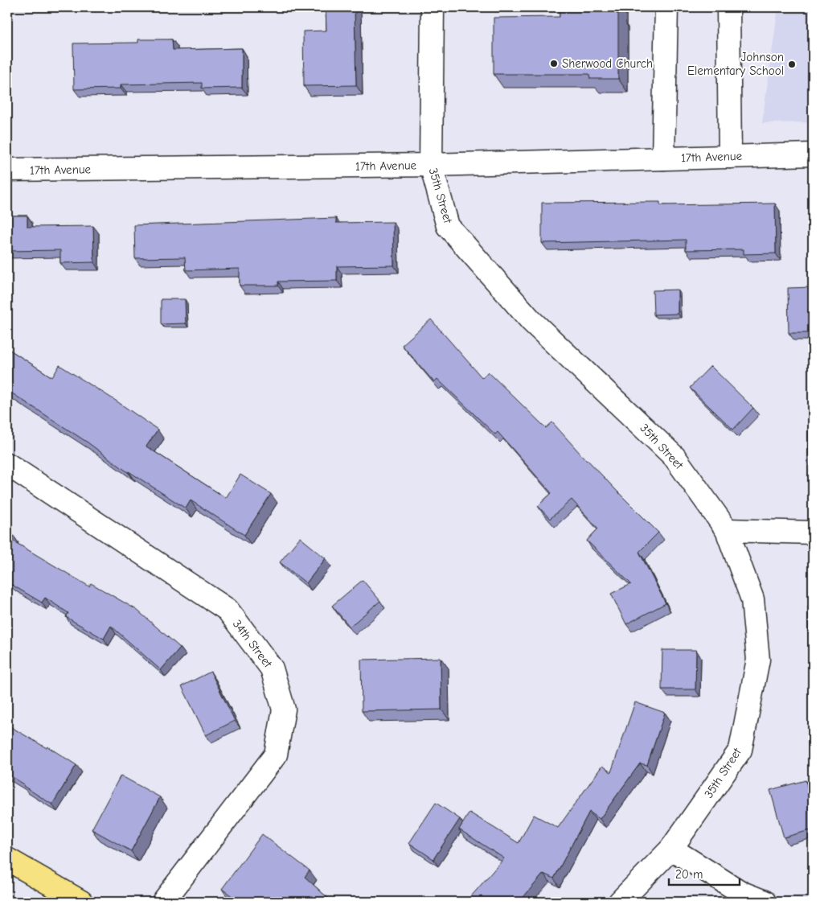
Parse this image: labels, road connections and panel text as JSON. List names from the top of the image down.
{
  "streets": {
    "street": ["17th Avenue", "35th Street", "34th Street"]
  },
  "crossings": [
    ["17th Avenue", "35th Street"]
  ],
  "places": ["Sherwood Church", "Johnson Elementary School"],
  "scale_bar": "20 m"
}
